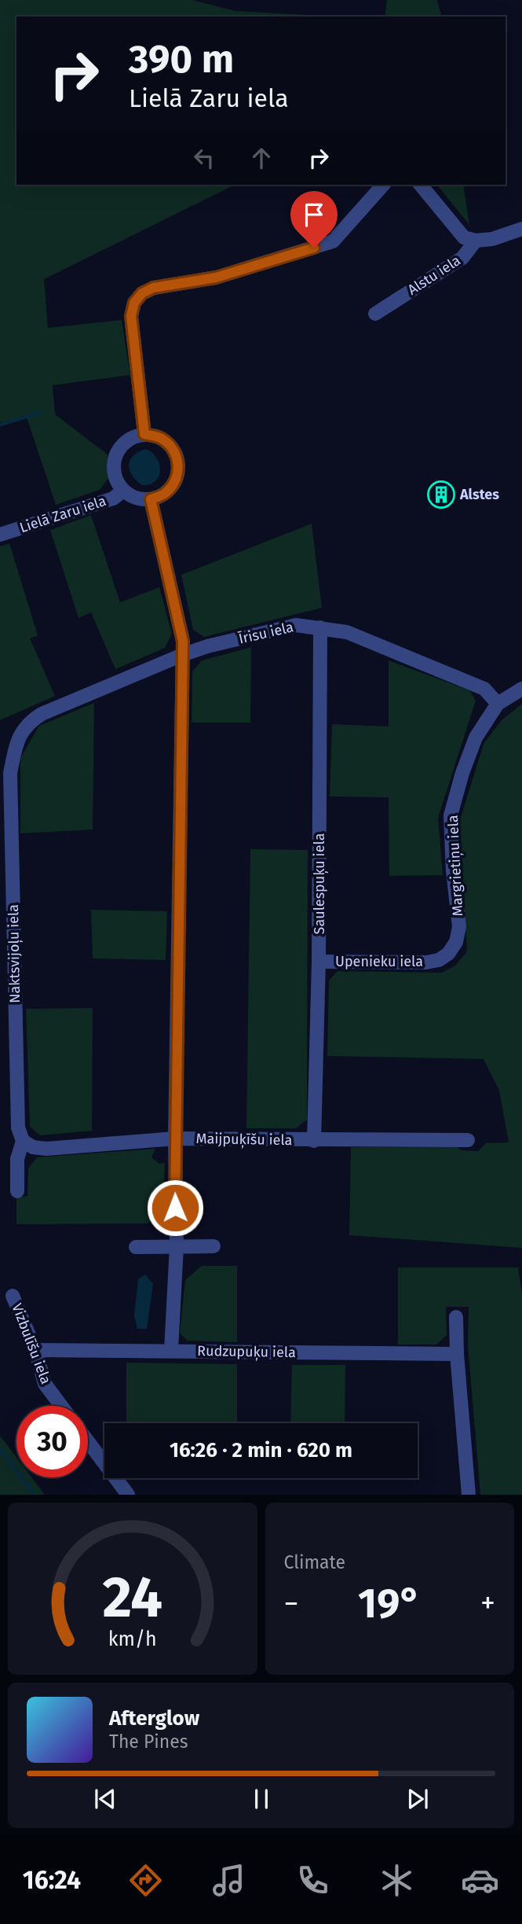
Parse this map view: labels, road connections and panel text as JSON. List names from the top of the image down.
{
  "streets": {
    "street": [
      "Alstu iela",
      "Lielā Zaru iela",
      "Īrisu iela",
      "Margrietiņu iela",
      "Saulespuķu iela",
      "Naktsvijoļu iela",
      "Upenieku iela",
      "Maijpuķīšu iela",
      "Vizbulīšu iela",
      "Rudzupuķu iela"
    ]
  },
  "crossings": [
    ["Īrisu iela", "Margrietiņu iela"],
    ["Īrisu iela", "Saulespuķu iela"],
    ["Īrisu iela", "Naktsvijoļu iela"],
    ["Margrietiņu iela", "Upenieku iela"],
    ["Saulespuķu iela", "Upenieku iela"],
    ["Saulespuķu iela", "Maijpuķīšu iela"],
    ["Naktsvijoļu iela", "Maijpuķīšu iela"],
    ["Vizbulīšu iela", "Rudzupuķu iela"]
  ],
  "places": {
    "building": ["Alstes"]
  },
  "page": {
    "turn": ["390 m", "Lielā Zaru iela"],
    "limit": "30",
    "trip": "16:26 · 2 min · 620 m",
    "tile": "Climate",
    "heat": ["−", "19°", "+"],
    "song": ["Afterglow", "The Pines"],
    "tabs": "16:24",
    "gauge": ["24", "km/h"]
  }
}
